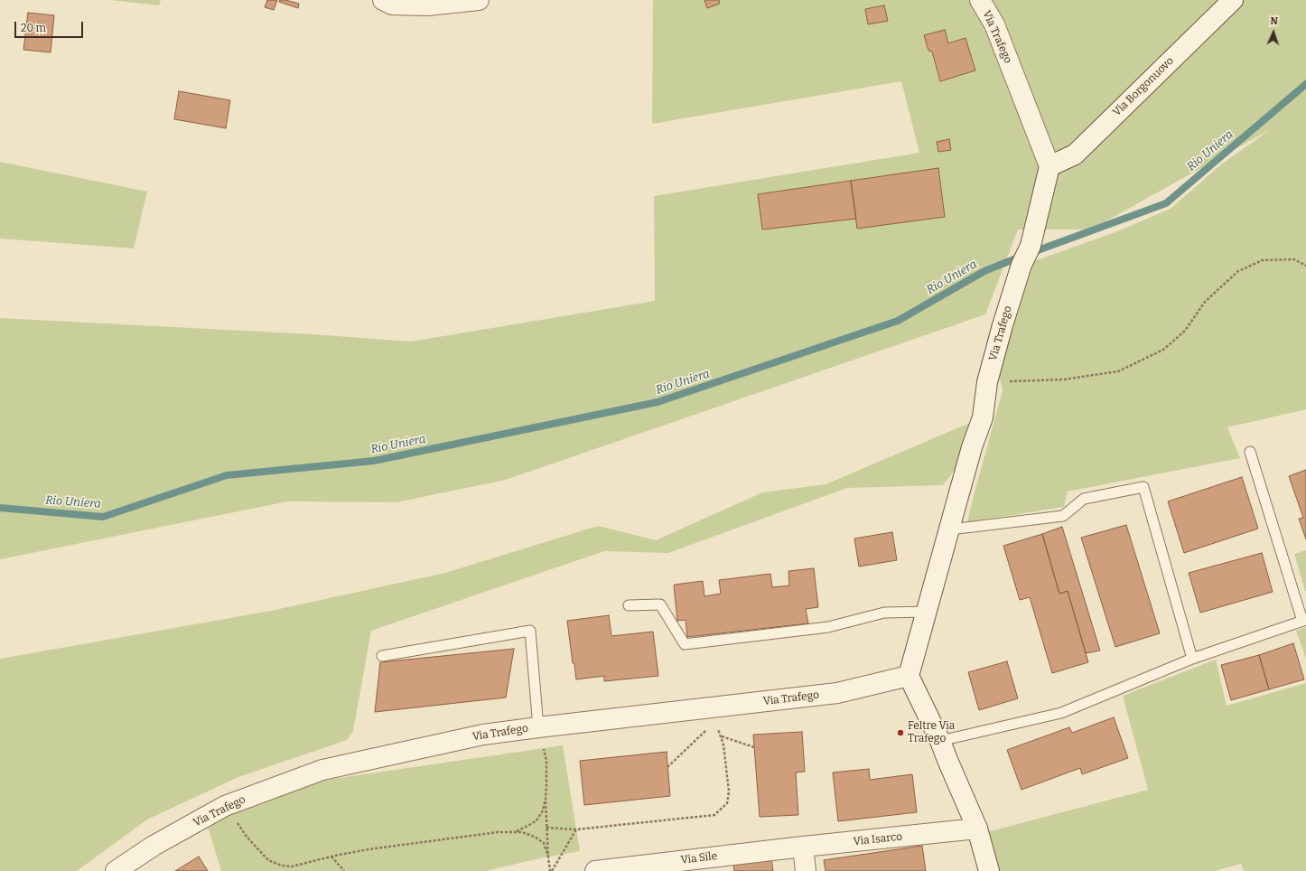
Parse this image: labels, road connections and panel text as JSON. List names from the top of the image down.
{
  "streets": {
    "street": [
      "Via Trafego",
      "Via Borgonuovo",
      "Via Isarco",
      "Via Sile"
    ]
  },
  "crossings": [
    ["Via Trafego", "Via Borgonuovo"],
    ["Via Isarco", "Via Sile"]
  ],
  "water": ["Rio Uniera"],
  "places": ["Feltre Via Trafego"],
  "scale_bar": "20 m",
  "north": "top"
}
